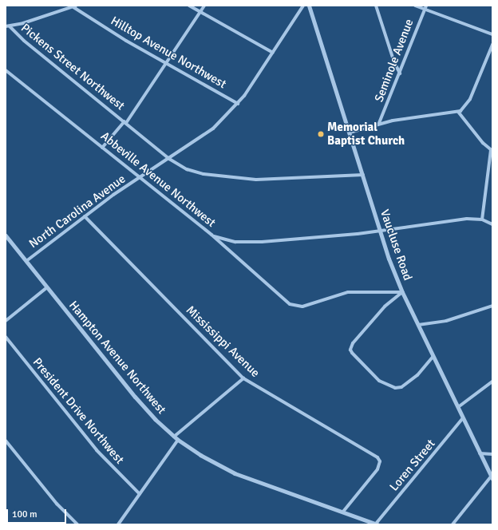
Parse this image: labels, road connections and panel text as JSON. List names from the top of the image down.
{
  "streets": {
    "street": [
      "Hilltop Avenue Northwest",
      "Seminole Avenue",
      "Pickens Street Northwest",
      "Abbeville Avenue Northwest",
      "North Carolina Avenue",
      "Vaucluse Road",
      "Mississippi Avenue",
      "Hampton Avenue Northwest",
      "President Drive Northwest",
      "Loren Street"
    ]
  },
  "crossings": [
    ["Hilltop Avenue Northwest", "North Carolina Avenue"],
    ["Pickens Street Northwest", "North Carolina Avenue"],
    ["Pickens Street Northwest", "Vaucluse Road"],
    ["Abbeville Avenue Northwest", "North Carolina Avenue"],
    ["Abbeville Avenue Northwest", "Vaucluse Road"],
    ["North Carolina Avenue", "Mississippi Avenue"],
    ["North Carolina Avenue", "Hampton Avenue Northwest"],
    ["Vaucluse Road", "Loren Street"],
    ["Mississippi Avenue", "Hampton Avenue Northwest"],
    ["Hampton Avenue Northwest", "Loren Street"]
  ],
  "places": ["Memorial Baptist Church"],
  "scale_bar": "100 m"
}
